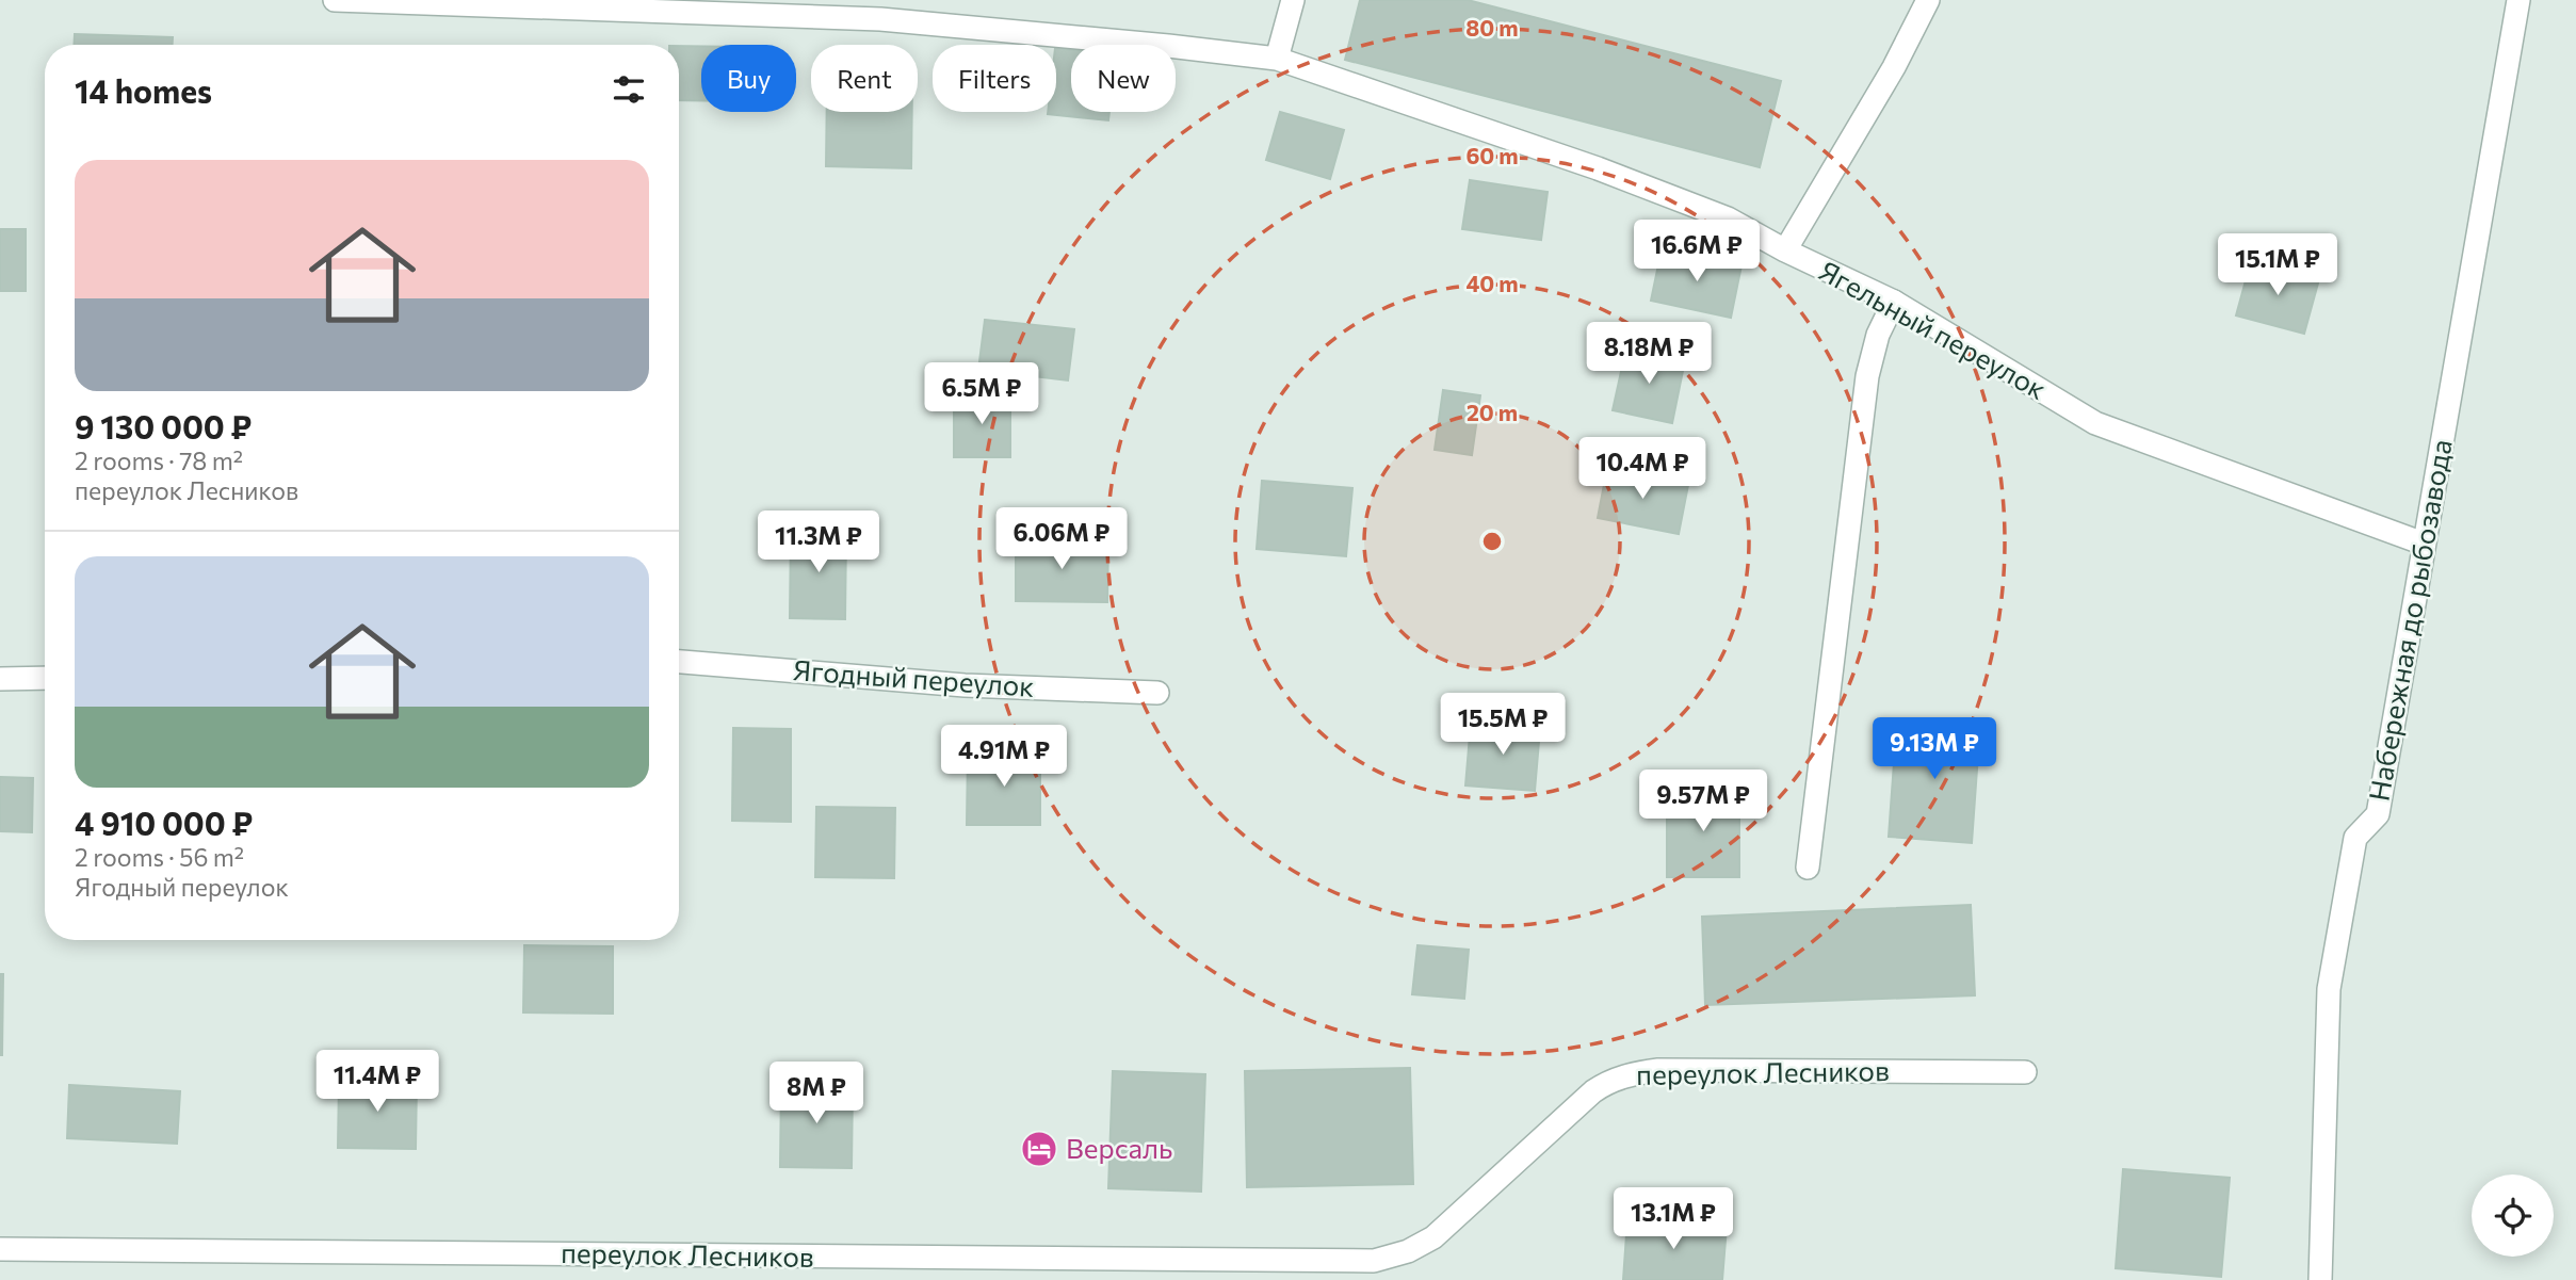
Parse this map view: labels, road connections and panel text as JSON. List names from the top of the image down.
{
  "streets": {
    "street": [
      "Ягельный переулок",
      "Набережная до рыбозавода",
      "Ягодный переулок",
      "переулок Лесников"
    ]
  },
  "crossings": [
    ["Ягельный переулок", "Набережная до рыбозавода"]
  ],
  "places": {
    "hotel": ["Версаль"]
  },
  "page": {
    "chip": [
      "Buy",
      "Rent",
      "Filters",
      "New"
    ],
    "heading": "14 homes",
    "list": [
      {
        "name": "9 130 000 ₽",
        "note": "2 rooms · 78 m² · переулок Лесников"
      },
      {
        "name": "4 910 000 ₽",
        "note": "2 rooms · 56 m² · Ягодный переулок"
      }
    ],
    "price": [
      "16.6M ₽",
      "15.1M ₽",
      "8.18M ₽",
      "6.5M ₽",
      "10.4M ₽",
      "6.06M ₽",
      "11.3M ₽",
      "15.5M ₽",
      "9.13M ₽",
      "4.91M ₽",
      "9.57M ₽",
      "11.4M ₽",
      "8M ₽",
      "13.1M ₽"
    ]
  },
  "rings": [
    "80 m",
    "60 m",
    "40 m",
    "20 m"
  ]
}
